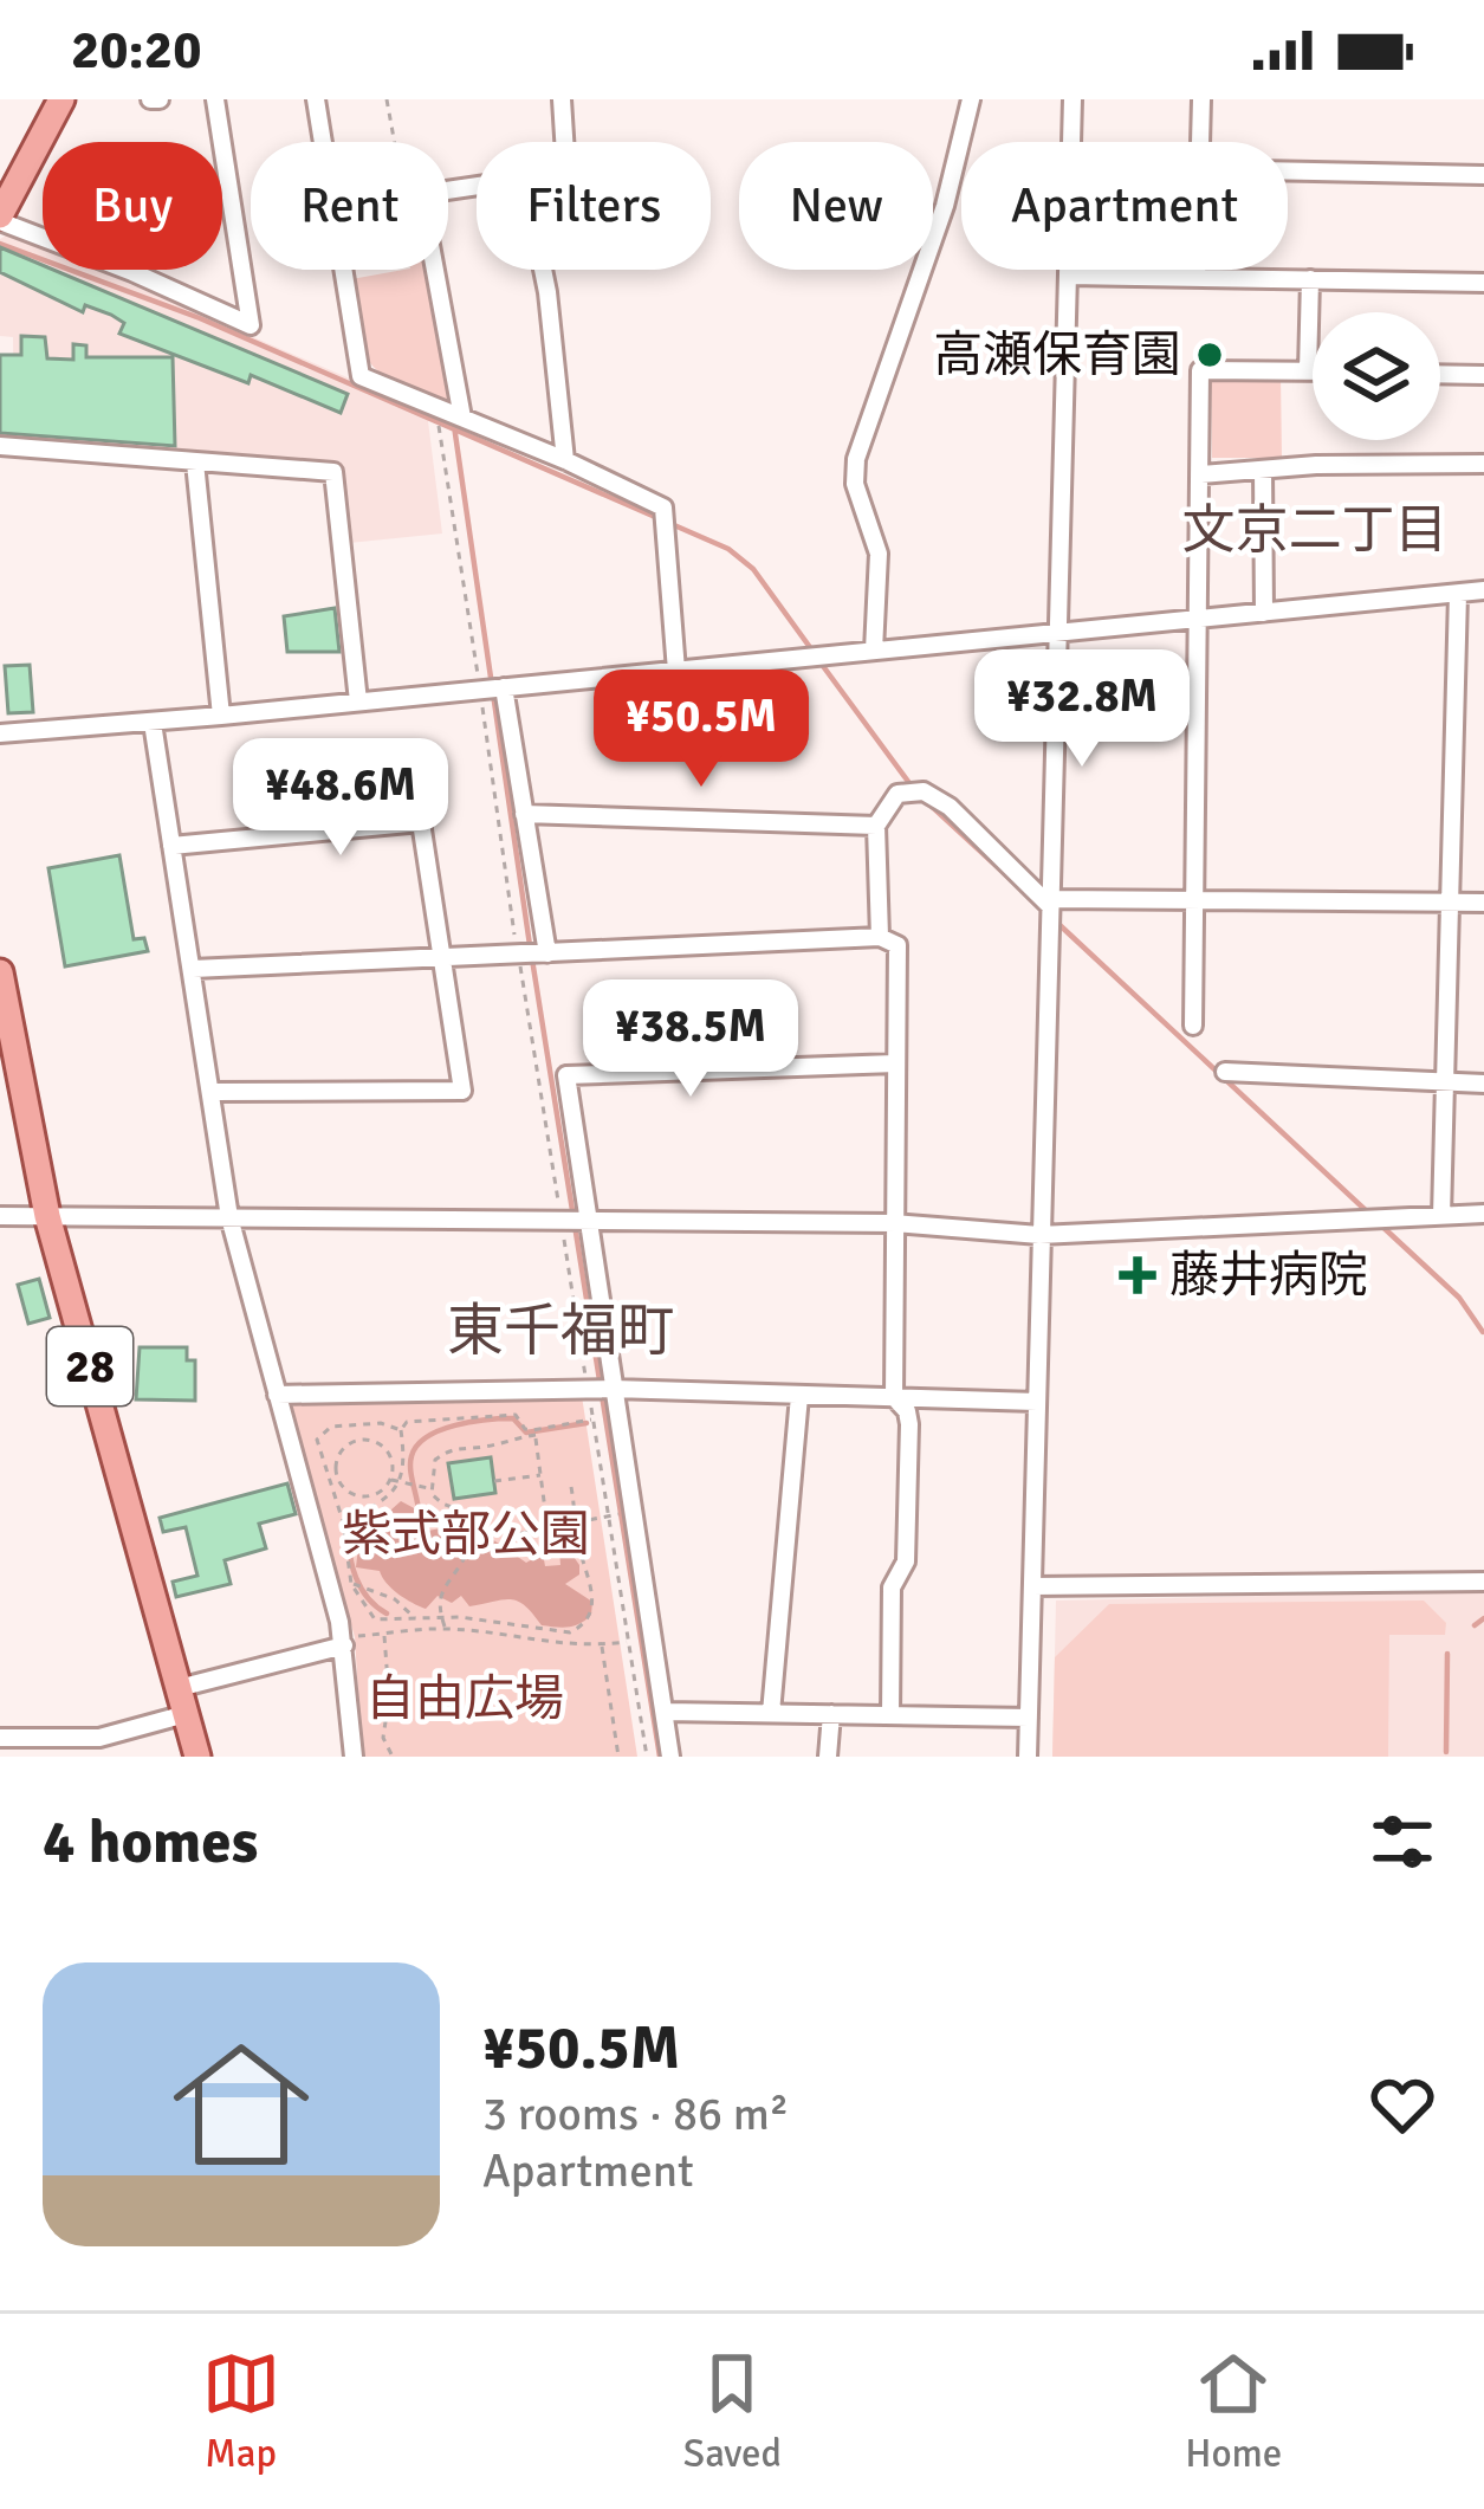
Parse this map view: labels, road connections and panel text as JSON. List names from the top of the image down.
{
  "streets": {
    "main road": ["28"]
  },
  "districts": ["文京二丁目", "東千福町"],
  "parks": ["紫式部公園", "自由広場"],
  "places": {
    "other": ["高瀬保育園"],
    "health": ["藤井病院"]
  },
  "page": {
    "status": "20:20",
    "chip": [
      "Buy",
      "Rent",
      "Filters",
      "New",
      "Apartment"
    ],
    "price": [
      "¥32.8M",
      "¥50.5M",
      "¥48.6M",
      "¥38.5M"
    ],
    "heading": "4 homes",
    "list": [
      {
        "name": "¥50.5M",
        "note": "3 rooms · 86 m² · Apartment"
      }
    ],
    "tabs": ["Map", "Saved", "Home"]
  }
}
